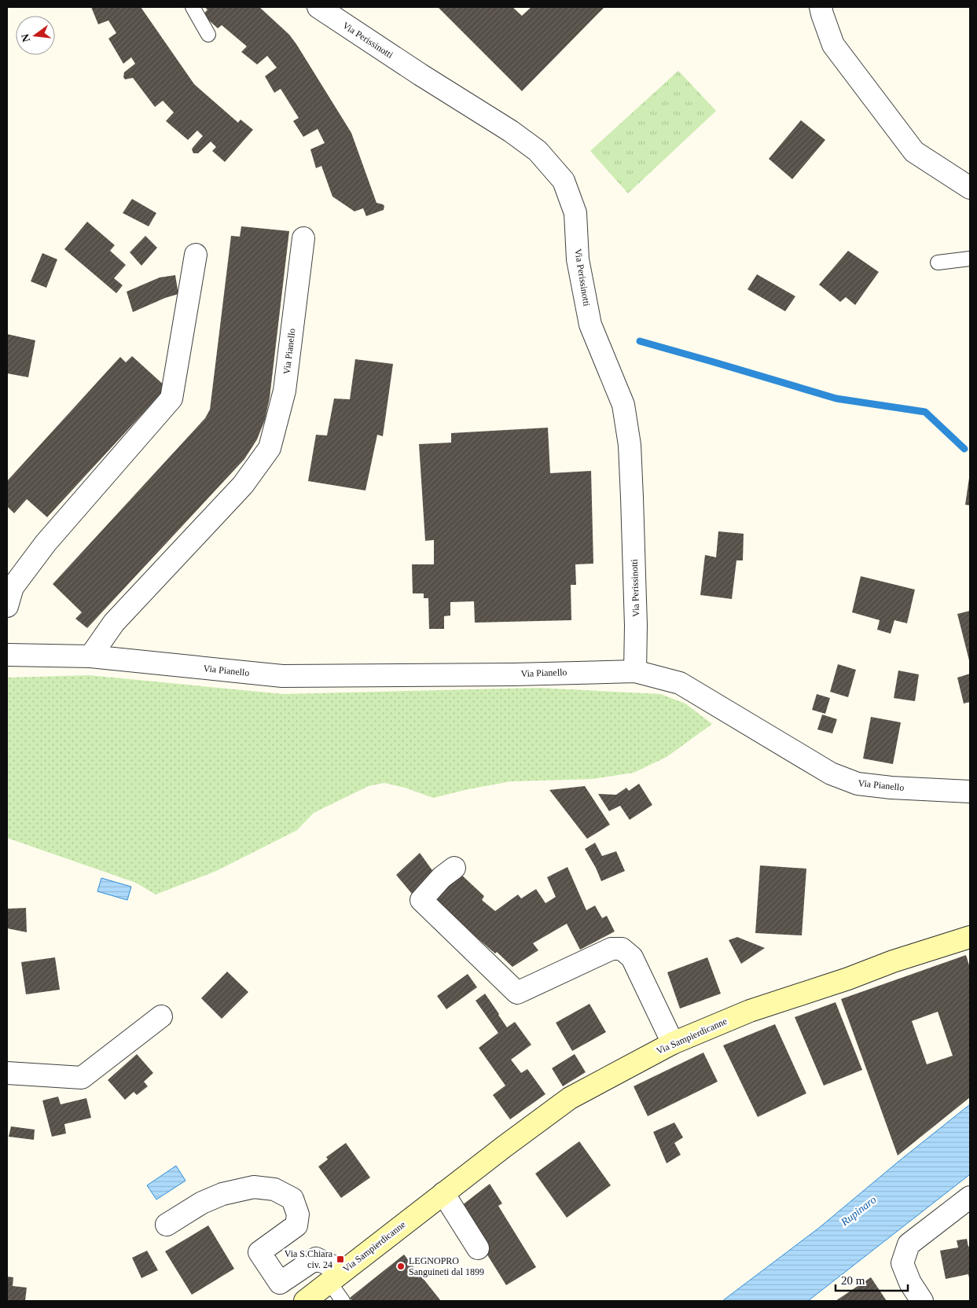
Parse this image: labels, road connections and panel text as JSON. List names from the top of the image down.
{
  "streets": {
    "main road": ["Via Sampierdicanne"],
    "street": ["Via Perissinotti", "Via Pianello"]
  },
  "crossings": [
    ["Via Perissinotti", "Via Pianello"]
  ],
  "water": ["Rupinaro"],
  "places": {
    "transit": ["Via S.Chiara civ. 24"],
    "other": ["LEGNOPRO Sanguineti dal 1899"]
  },
  "scale_bar": "20 m",
  "north": "left"
}
